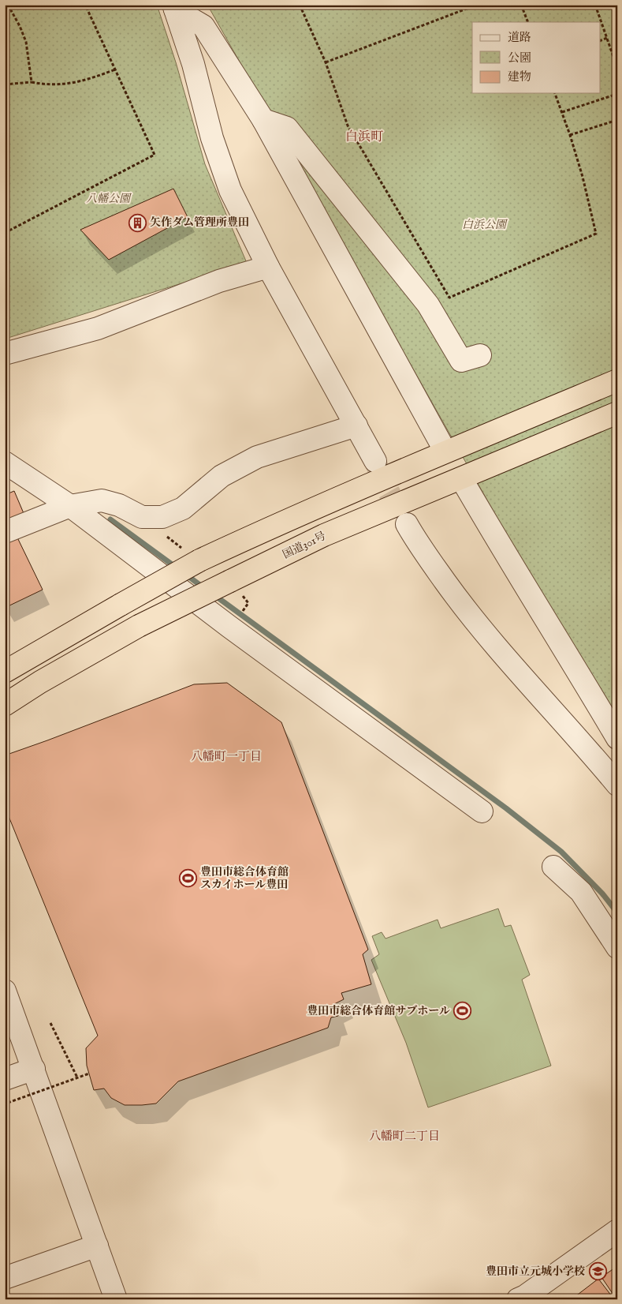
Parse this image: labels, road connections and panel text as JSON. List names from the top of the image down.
{
  "streets": {
    "highway": ["国道301号"]
  },
  "districts": ["白浜町", "八幡町一丁目", "八幡町二丁目"],
  "parks": ["八幡公園", "白浜公園"],
  "places": {
    "building": ["矢作ダム管理所豊田"],
    "sports": ["豊田市総合体育館 スカイホール豊田", "豊田市総合体育館サブホール"],
    "school or university": ["豊田市立元城小学校"]
  },
  "legend": ["道路", "公園", "建物"]
}
